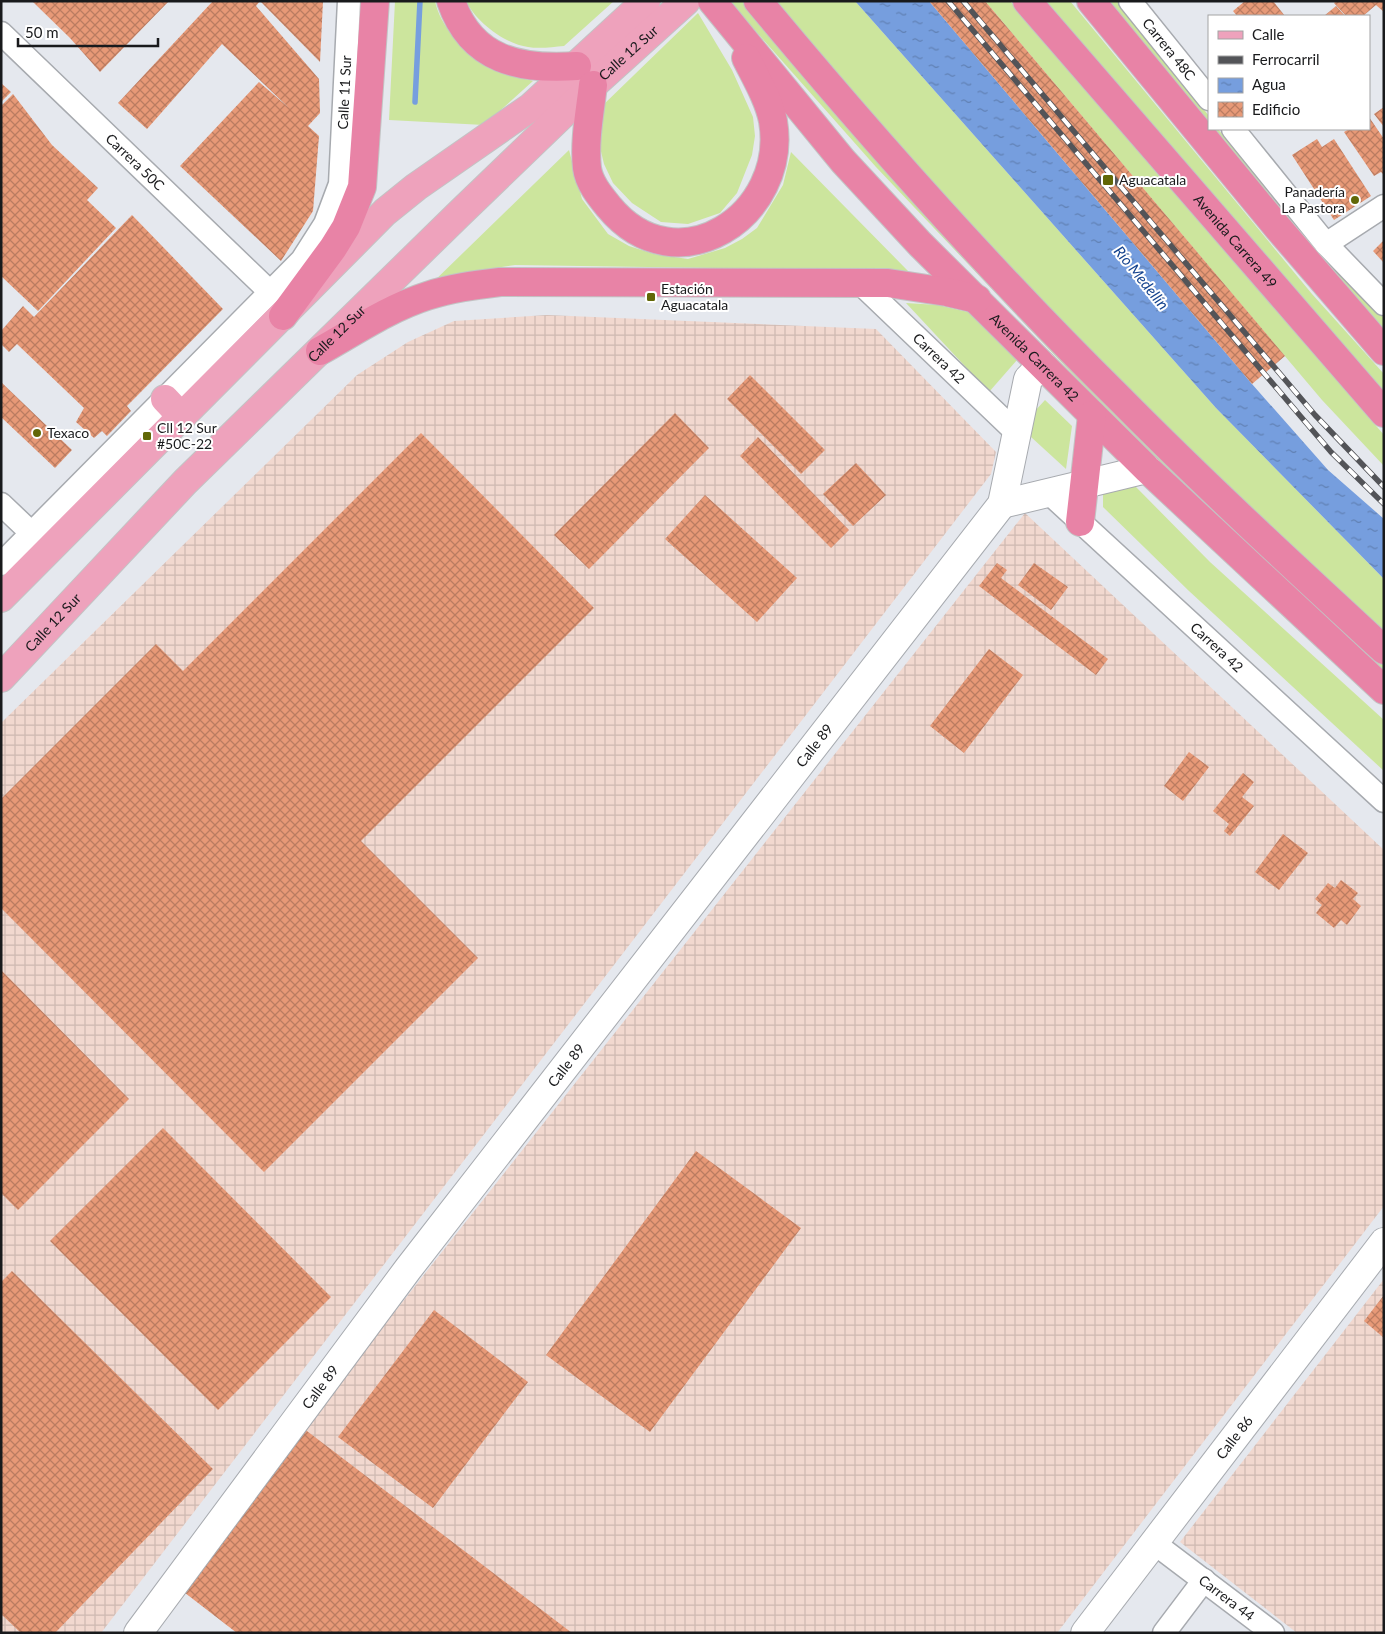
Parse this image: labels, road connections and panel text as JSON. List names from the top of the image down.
{
  "streets": {
    "highway": ["Avenida Carrera 49", "Avenida Carrera 42"],
    "main road": ["Calle 12 Sur"],
    "street": [
      "Carrera 48C",
      "Calle 11 Sur",
      "Carrera 50C",
      "Carrera 42",
      "Calle 89",
      "Calle 86",
      "Carrera 44"
    ]
  },
  "crossings": [
    ["Calle 12 Sur", "Calle 11 Sur"],
    ["Calle 12 Sur", "Carrera 50C"],
    ["Carrera 42", "Calle 89"],
    ["Avenida Carrera 42", "Calle 89"],
    ["Calle 86", "Carrera 44"]
  ],
  "water": ["Río Medellín"],
  "places": {
    "transit": ["Aguacatala", "Estación Aguacatala", "Cll 12 Sur #50C-22"],
    "other": ["Panadería La Pastora", "Texaco"]
  },
  "legend": [
    "Calle",
    "Ferrocarril",
    "Agua",
    "Edificio"
  ],
  "scale_bar": "50 m"
}
